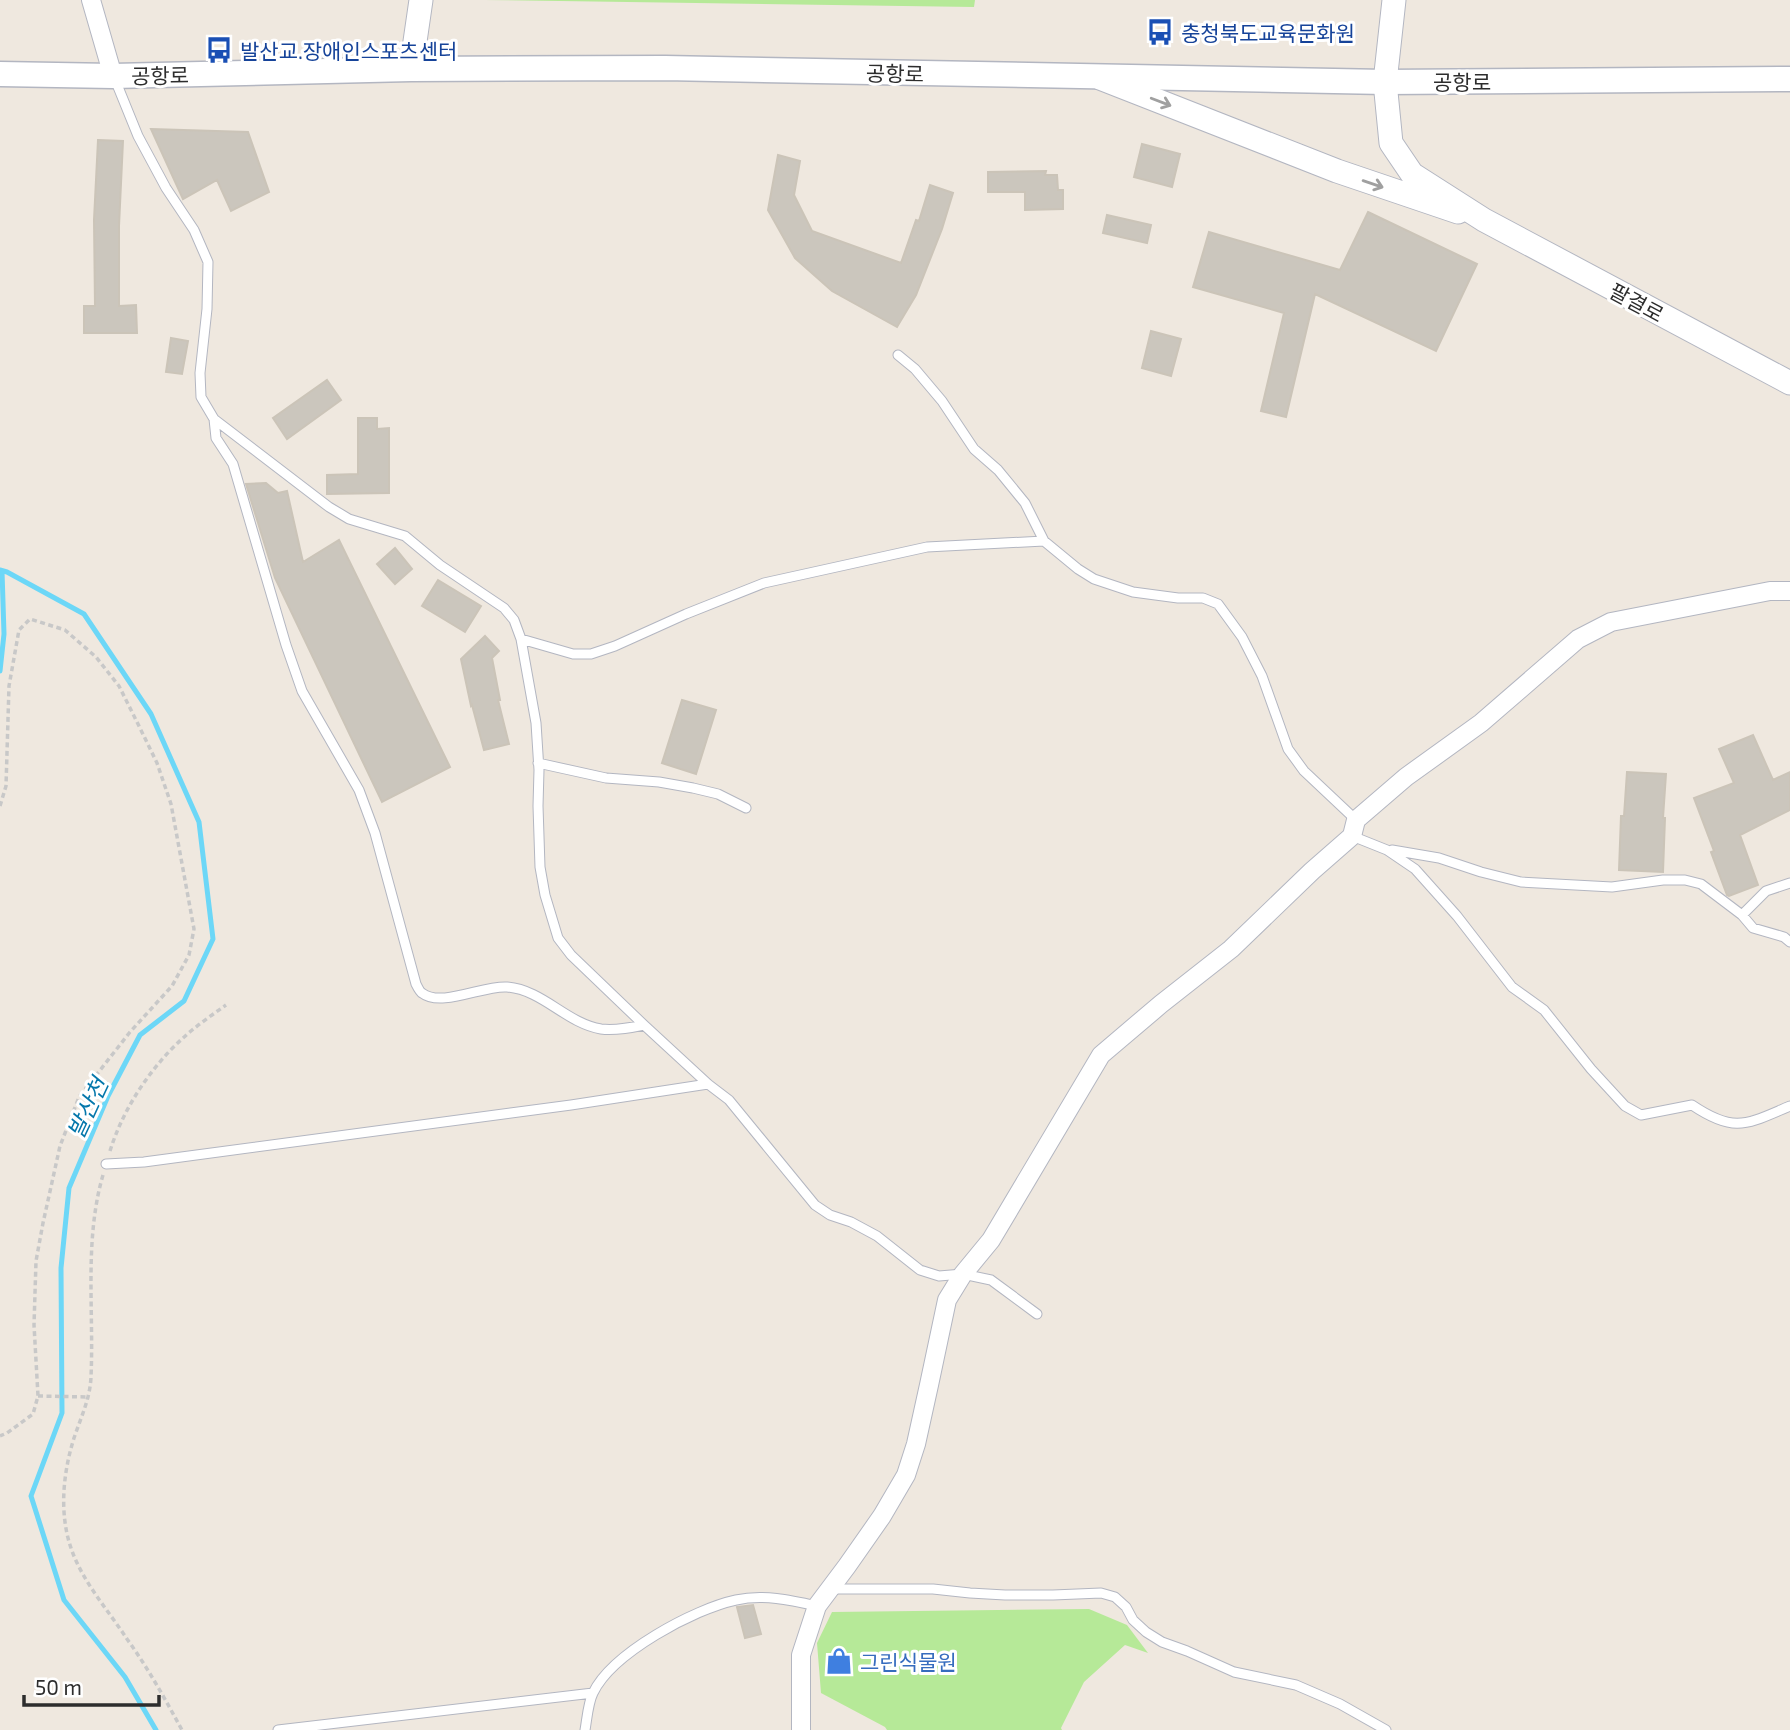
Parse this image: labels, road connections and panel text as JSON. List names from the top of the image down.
{
  "streets": {
    "main road": ["공항로"],
    "street": ["팔결로"]
  },
  "water": ["발산천"],
  "places": {
    "bus stop": ["충청북도교육문화원", "발산교.장애인스포츠센터"],
    "shop": ["그린식물원"]
  },
  "scale_bar": "50 m"
}
